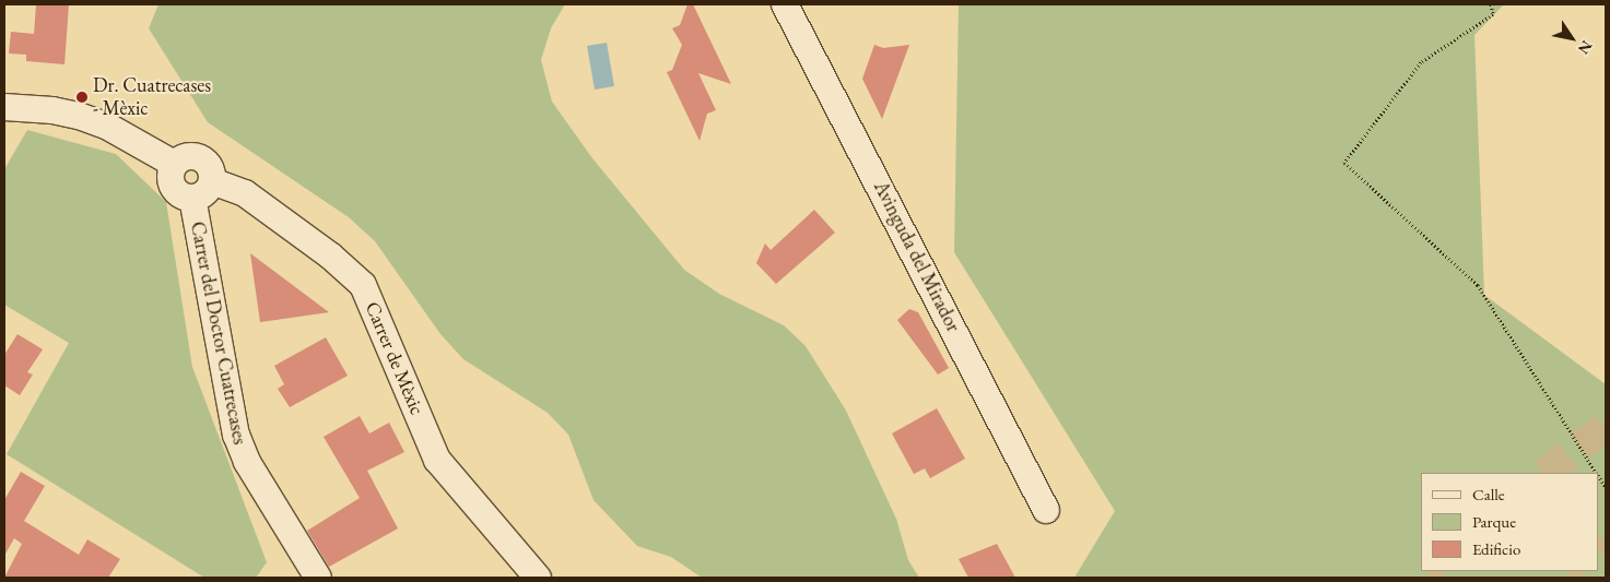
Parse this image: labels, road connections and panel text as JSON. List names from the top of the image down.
{
  "streets": {
    "street": ["Avinguda del Mirador", "Carrer del Doctor Cuatrecases", "Carrer de Mèxic"]
  },
  "crossings": [
    ["Carrer del Doctor Cuatrecases", "Carrer de Mèxic"]
  ],
  "places": ["Dr. Cuatrecases - Mèxic"],
  "legend": ["Calle", "Parque", "Edificio"],
  "north": "bottom right"
}
